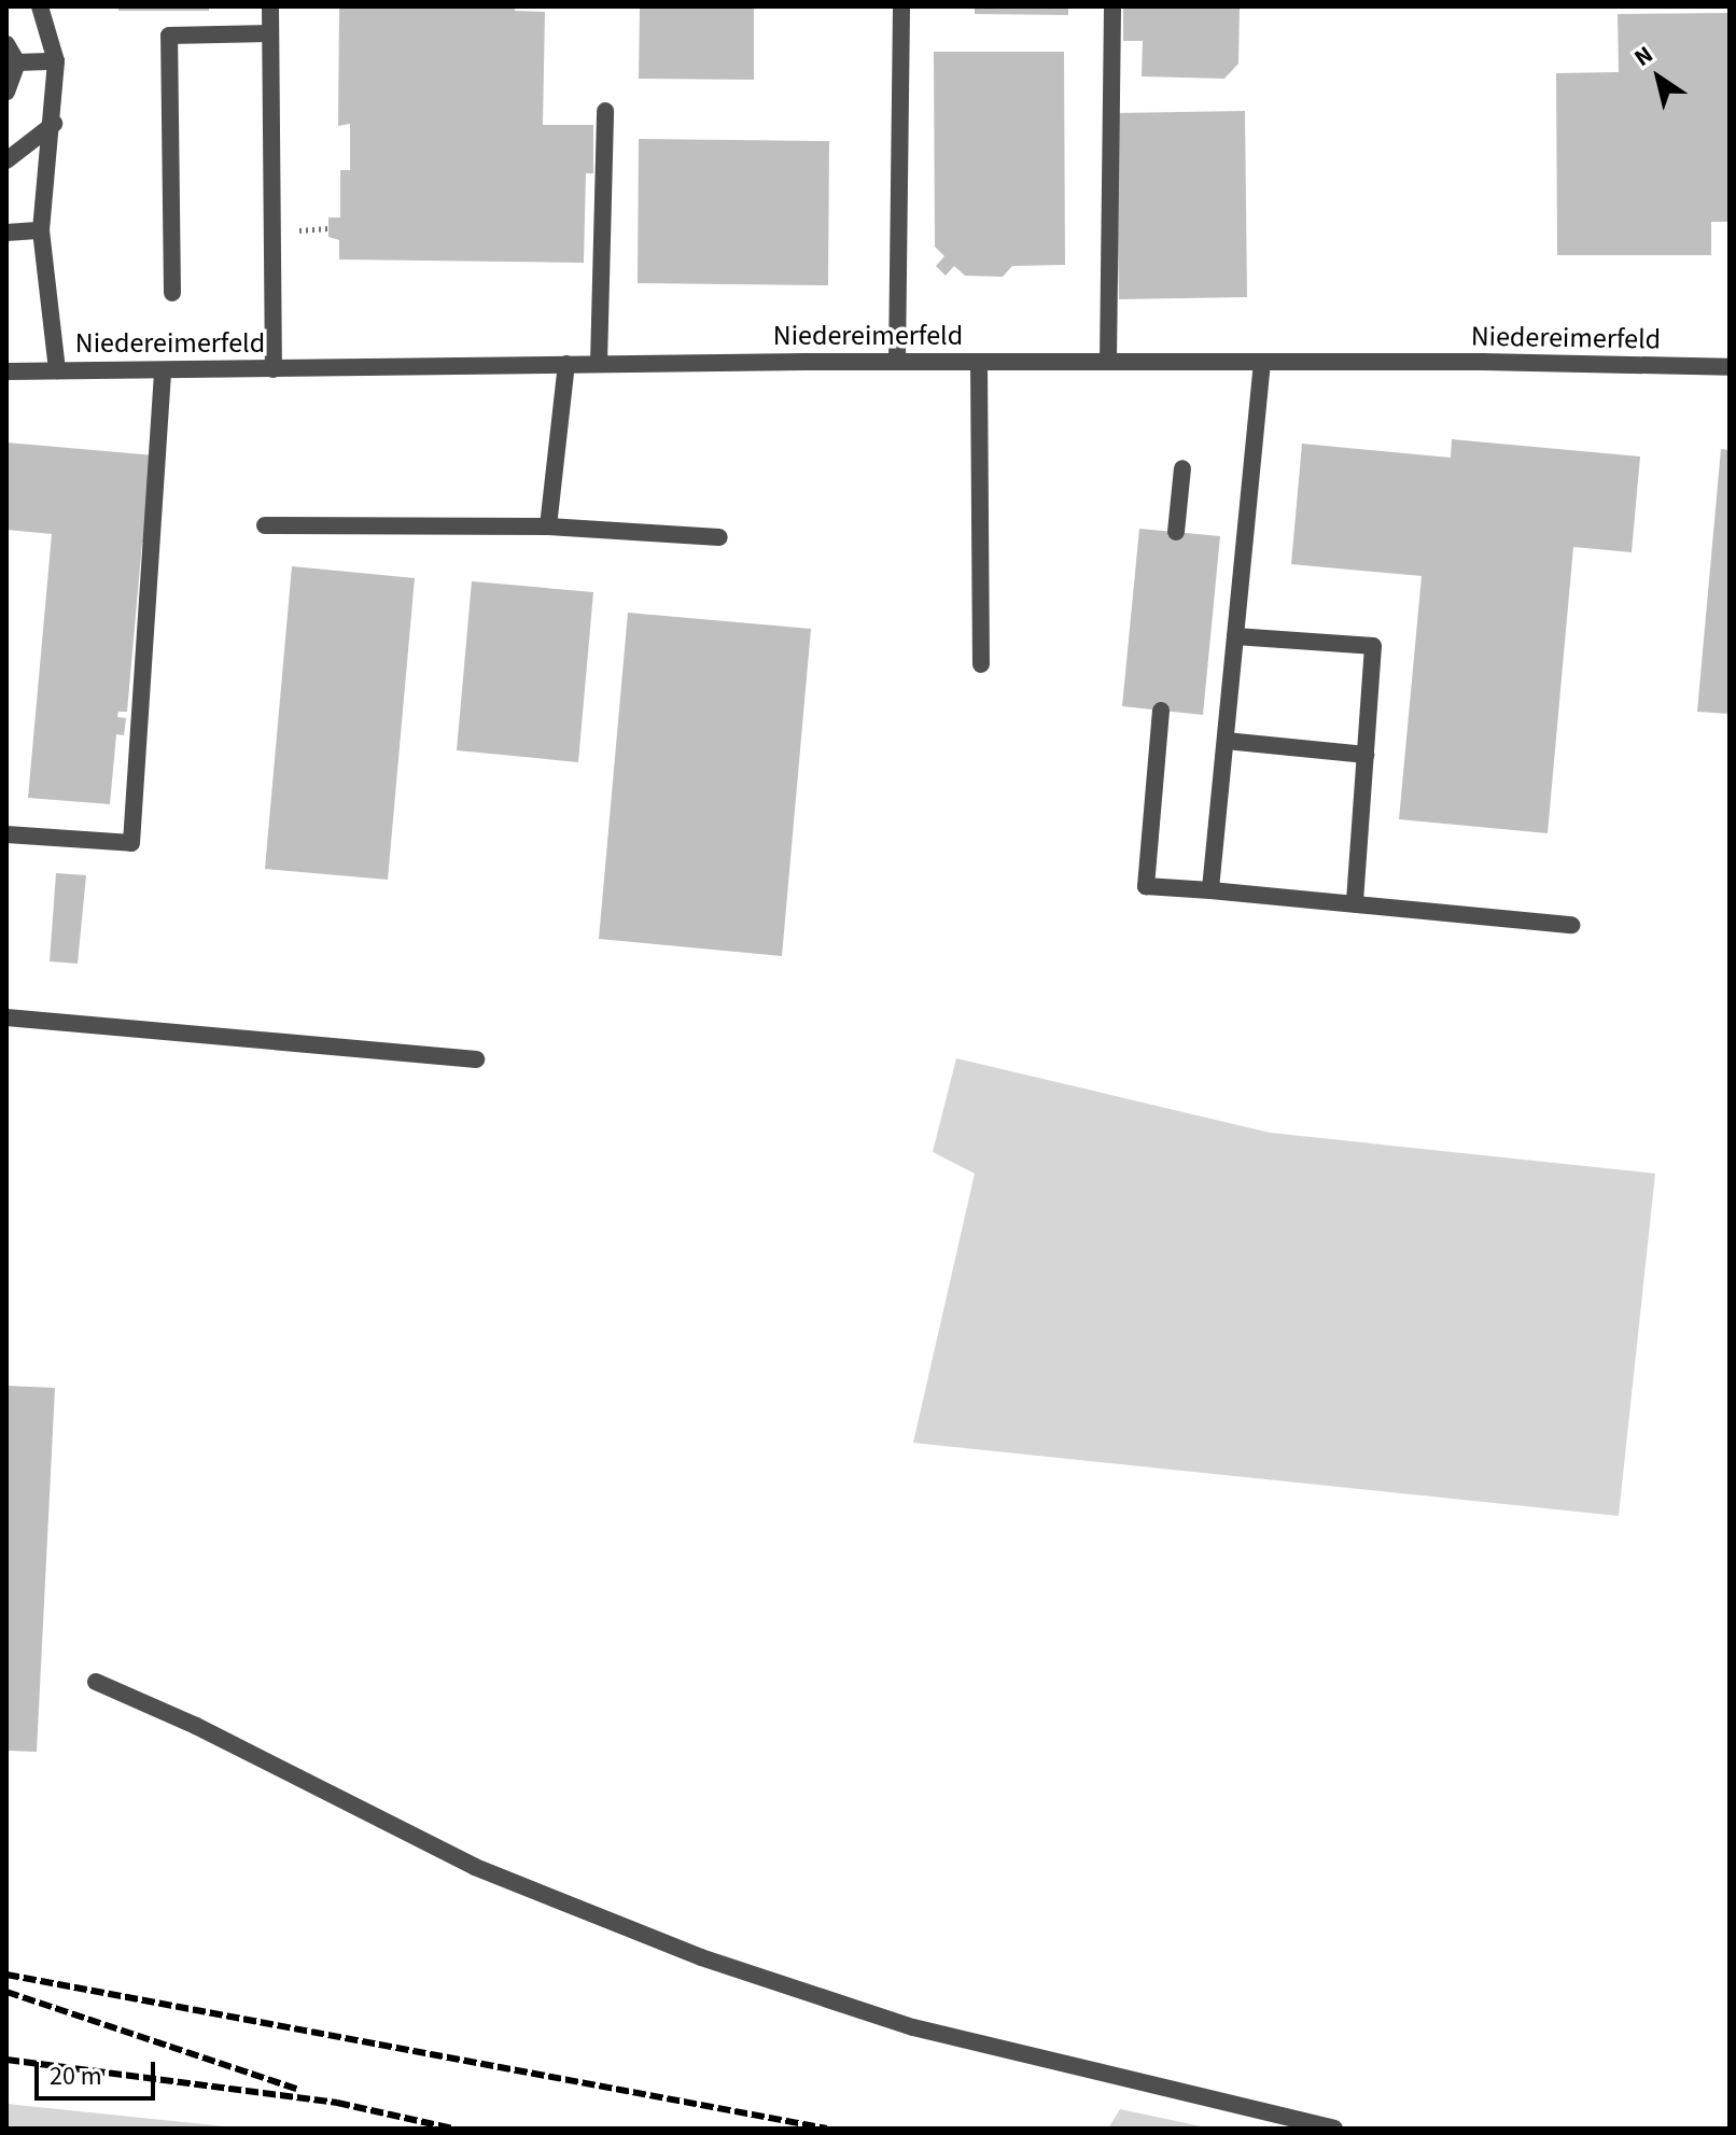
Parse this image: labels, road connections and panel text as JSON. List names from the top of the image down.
{
  "streets": {
    "street": ["Niedereimerfeld"]
  },
  "scale_bar": "20 m",
  "north": "top left"
}
